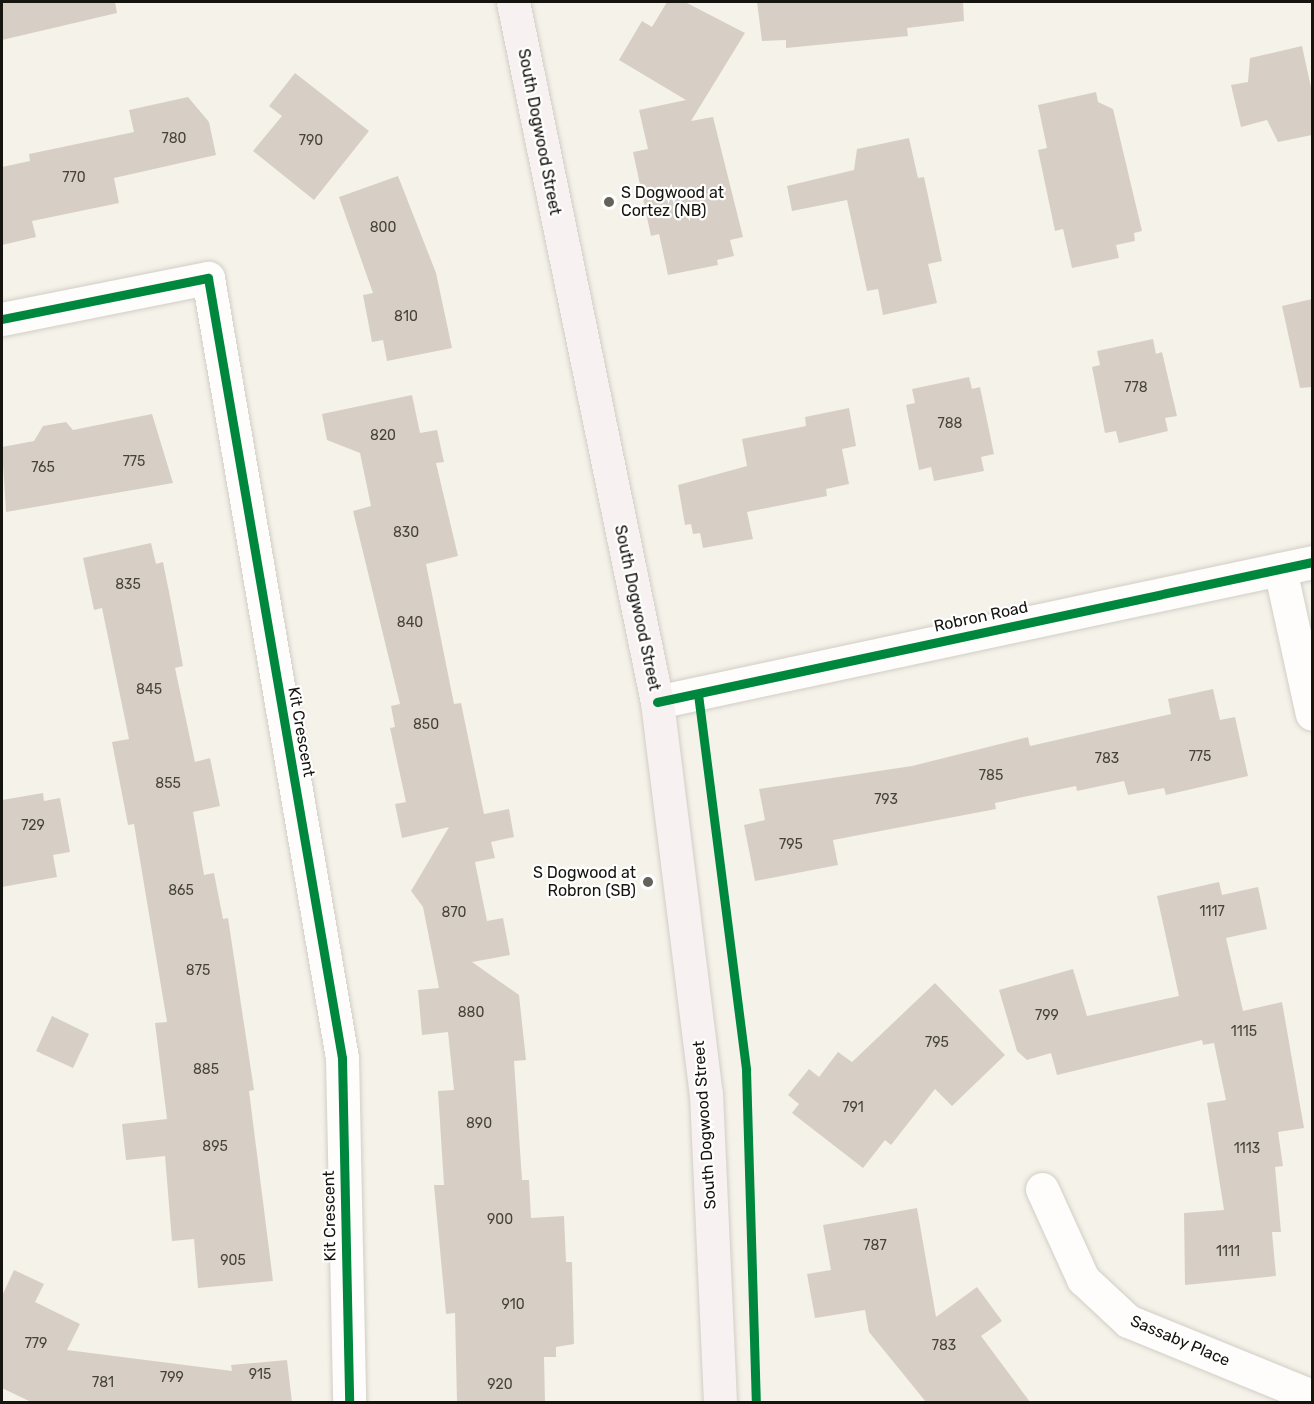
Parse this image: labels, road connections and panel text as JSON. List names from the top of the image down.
{
  "streets": {
    "main road": ["South Dogwood Street"],
    "street": ["Robron Road", "Kit Crescent", "Sassaby Place"]
  },
  "crossings": [
    ["South Dogwood Street", "Robron Road"]
  ],
  "places": ["S Dogwood at Cortez (NB)", "S Dogwood at Robron (SB)"],
  "house_numbers": [
    "780",
    "790",
    "770",
    "800",
    "810",
    "778",
    "788",
    "820",
    "775",
    "765",
    "830",
    "835",
    "840",
    "845",
    "850",
    "775",
    "783",
    "785",
    "855",
    "793",
    "729",
    "795",
    "865",
    "1117",
    "870",
    "875",
    "880",
    "799",
    "1115",
    "795",
    "885",
    "791",
    "890",
    "895",
    "1113",
    "900",
    "787",
    "1111",
    "905",
    "910",
    "779",
    "783",
    "915",
    "799",
    "781",
    "920"
  ]
}
